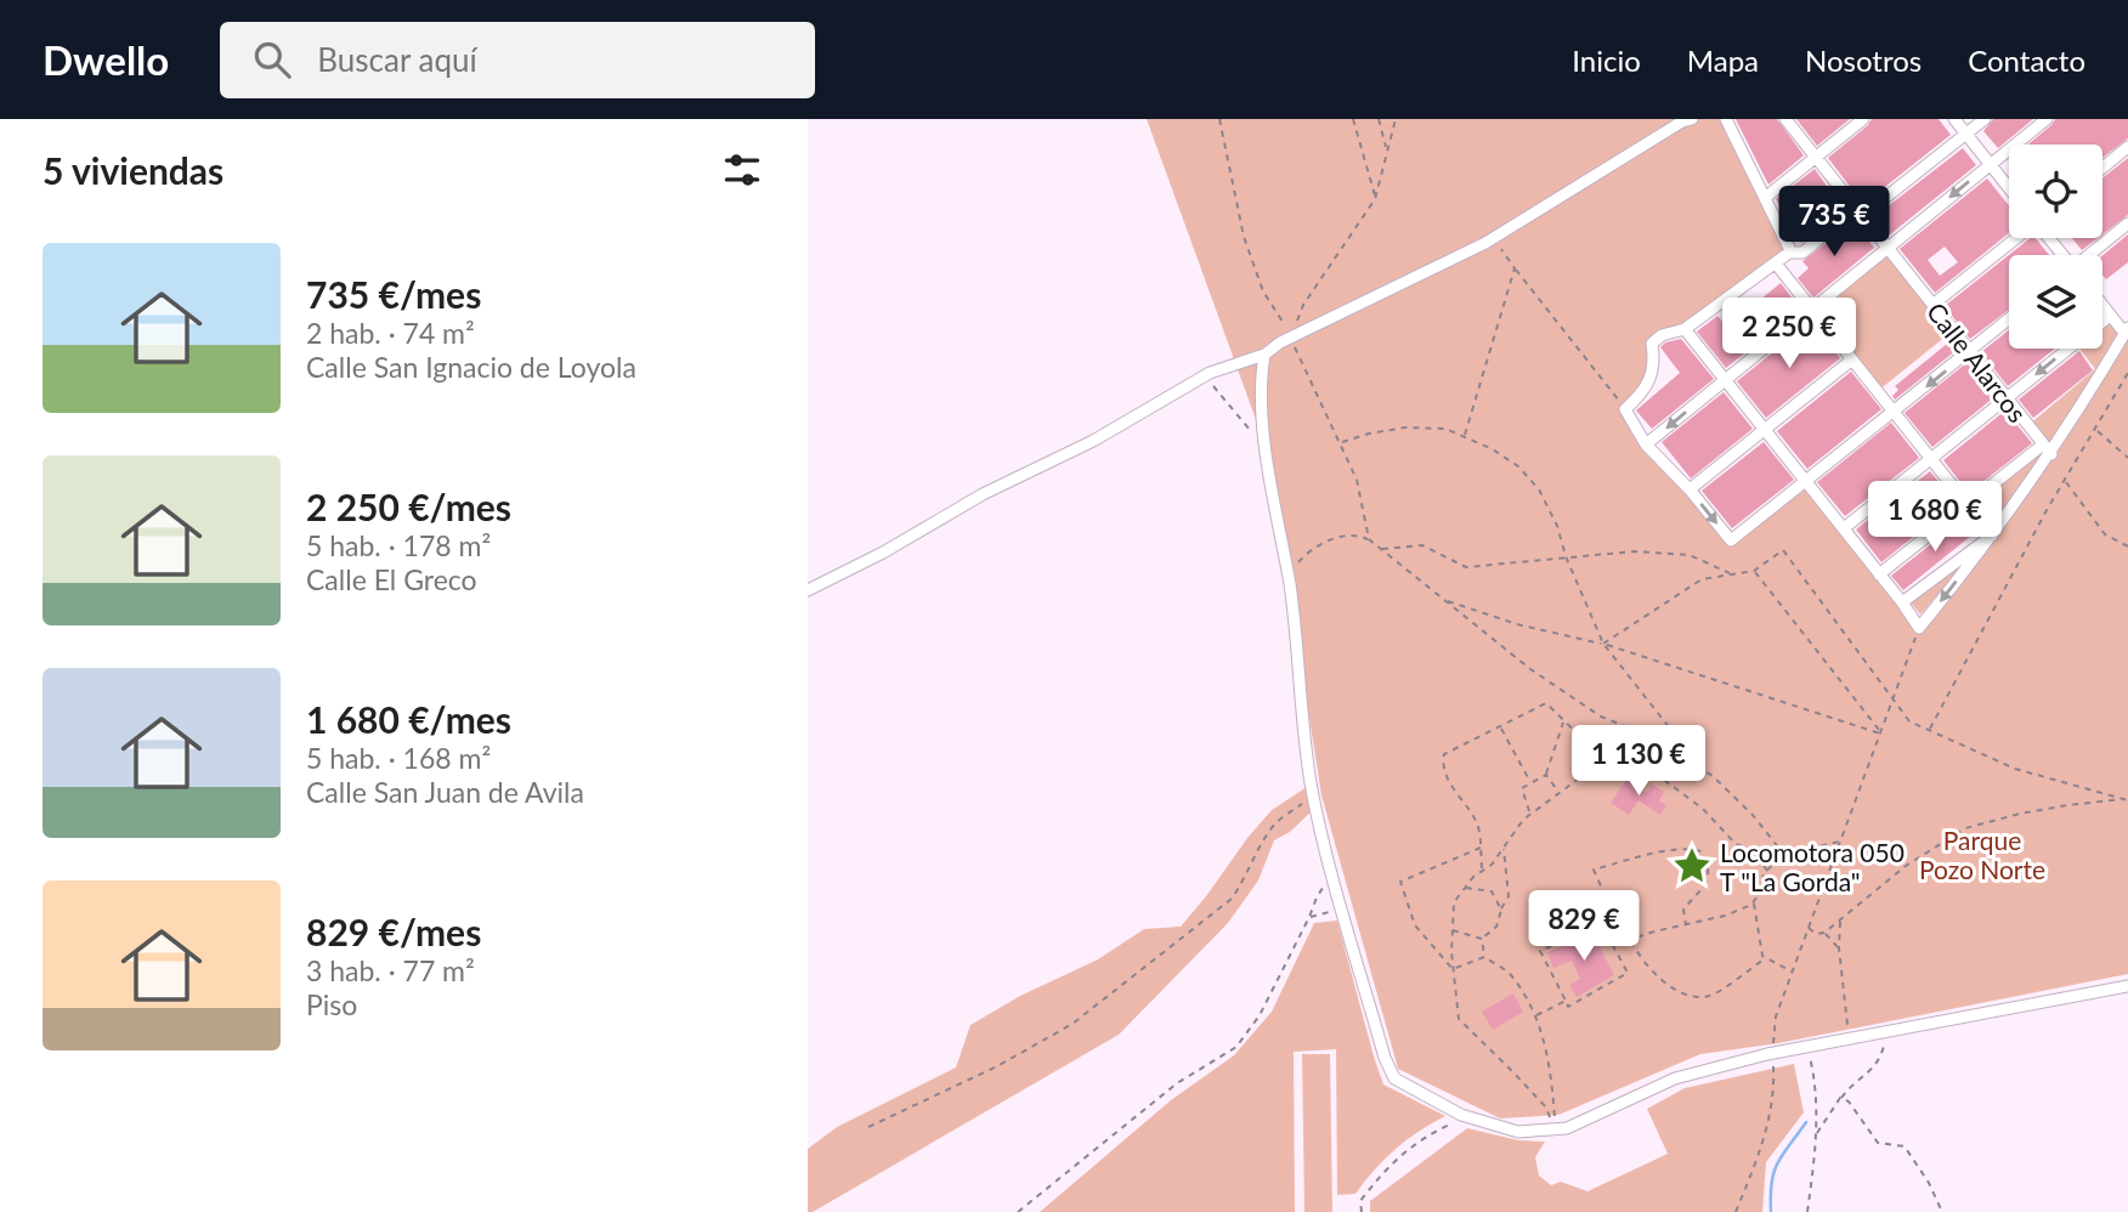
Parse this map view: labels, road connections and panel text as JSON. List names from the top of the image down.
{
  "streets": {
    "street": ["Calle Alarcos"]
  },
  "parks": ["Parque Pozo Norte"],
  "places": {
    "place": ["Locomotora 050 T \"La Gorda\""]
  },
  "page": {
    "header": "Dwello",
    "search": "Buscar aquí",
    "nav": [
      "Inicio",
      "Mapa",
      "Nosotros",
      "Contacto"
    ],
    "heading": "5 viviendas",
    "price": [
      "735 €",
      "2 250 €",
      "1 680 €",
      "1 130 €",
      "829 €"
    ],
    "list": [
      {
        "name": "735 €/mes",
        "note": "2 hab. · 74 m² · Calle San Ignacio de Loyola"
      },
      {
        "name": "2 250 €/mes",
        "note": "5 hab. · 178 m² · Calle El Greco"
      },
      {
        "name": "1 680 €/mes",
        "note": "5 hab. · 168 m² · Calle San Juan de Avila"
      },
      {
        "name": "829 €/mes",
        "note": "3 hab. · 77 m² · Piso"
      }
    ]
  }
}
